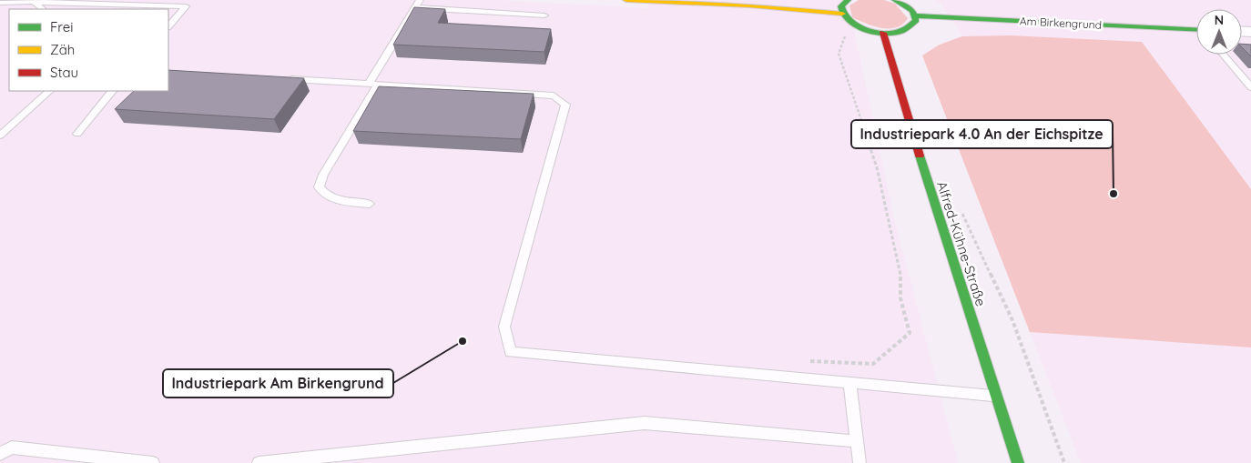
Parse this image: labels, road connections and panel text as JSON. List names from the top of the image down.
{
  "streets": {
    "main road": ["Am Birkengrund", "Alfred-Kühne-Straße"]
  },
  "places": ["Industriepark 4.0 An der Eichspitze", "Industriepark Am Birkengrund"],
  "legend": ["Frei", "Zäh", "Stau"],
  "north": "top"
}
